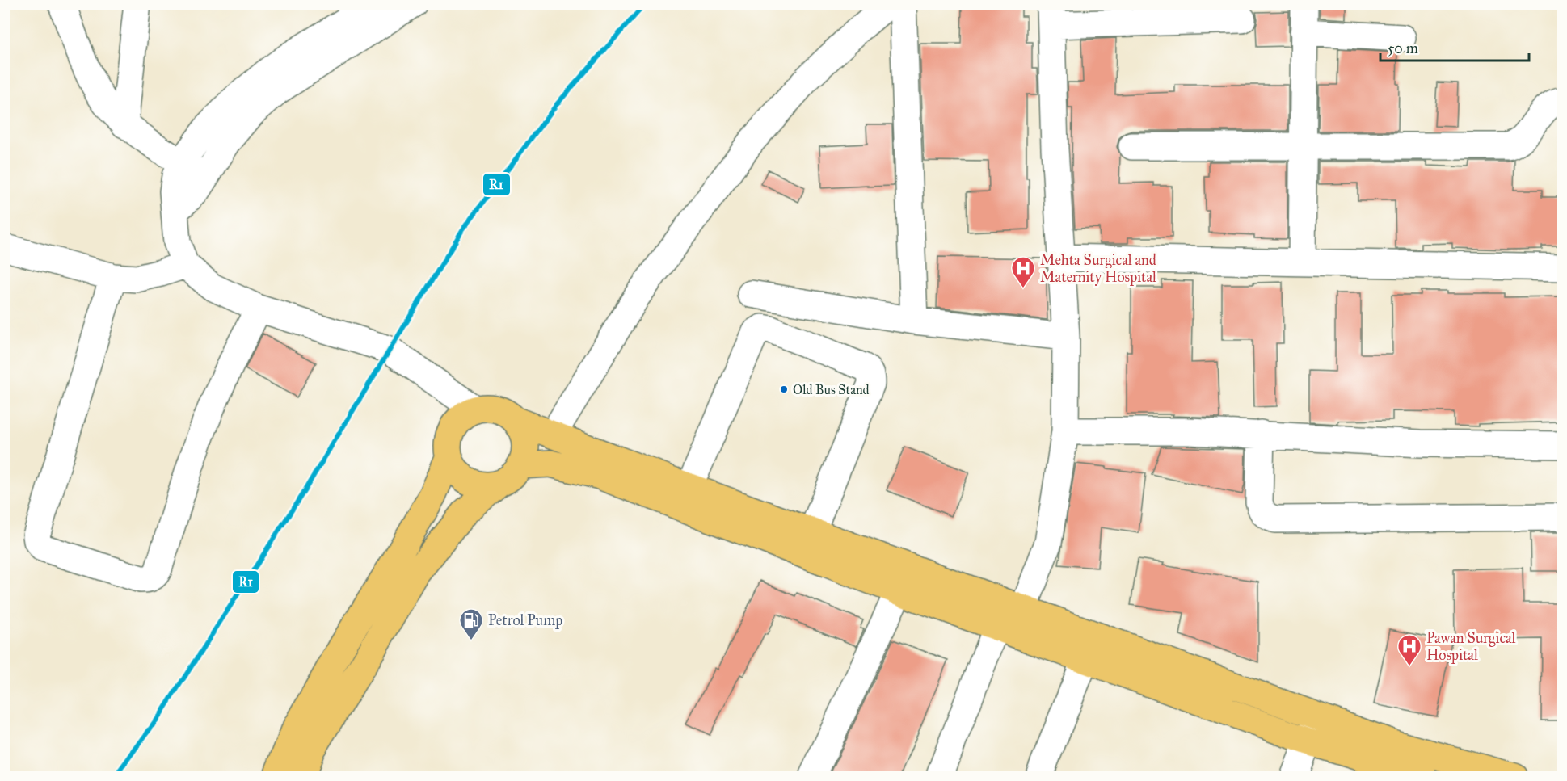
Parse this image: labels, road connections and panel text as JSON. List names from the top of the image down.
{
  "places": {
    "hospital": ["Mehta Surgical and Maternity Hospital", "Pawan Surgical Hospital"],
    "other": ["Old Bus Stand"],
    "fuel station": ["Petrol Pump"]
  },
  "lines": ["transit line R1"],
  "scale_bar": "50 m"
}
